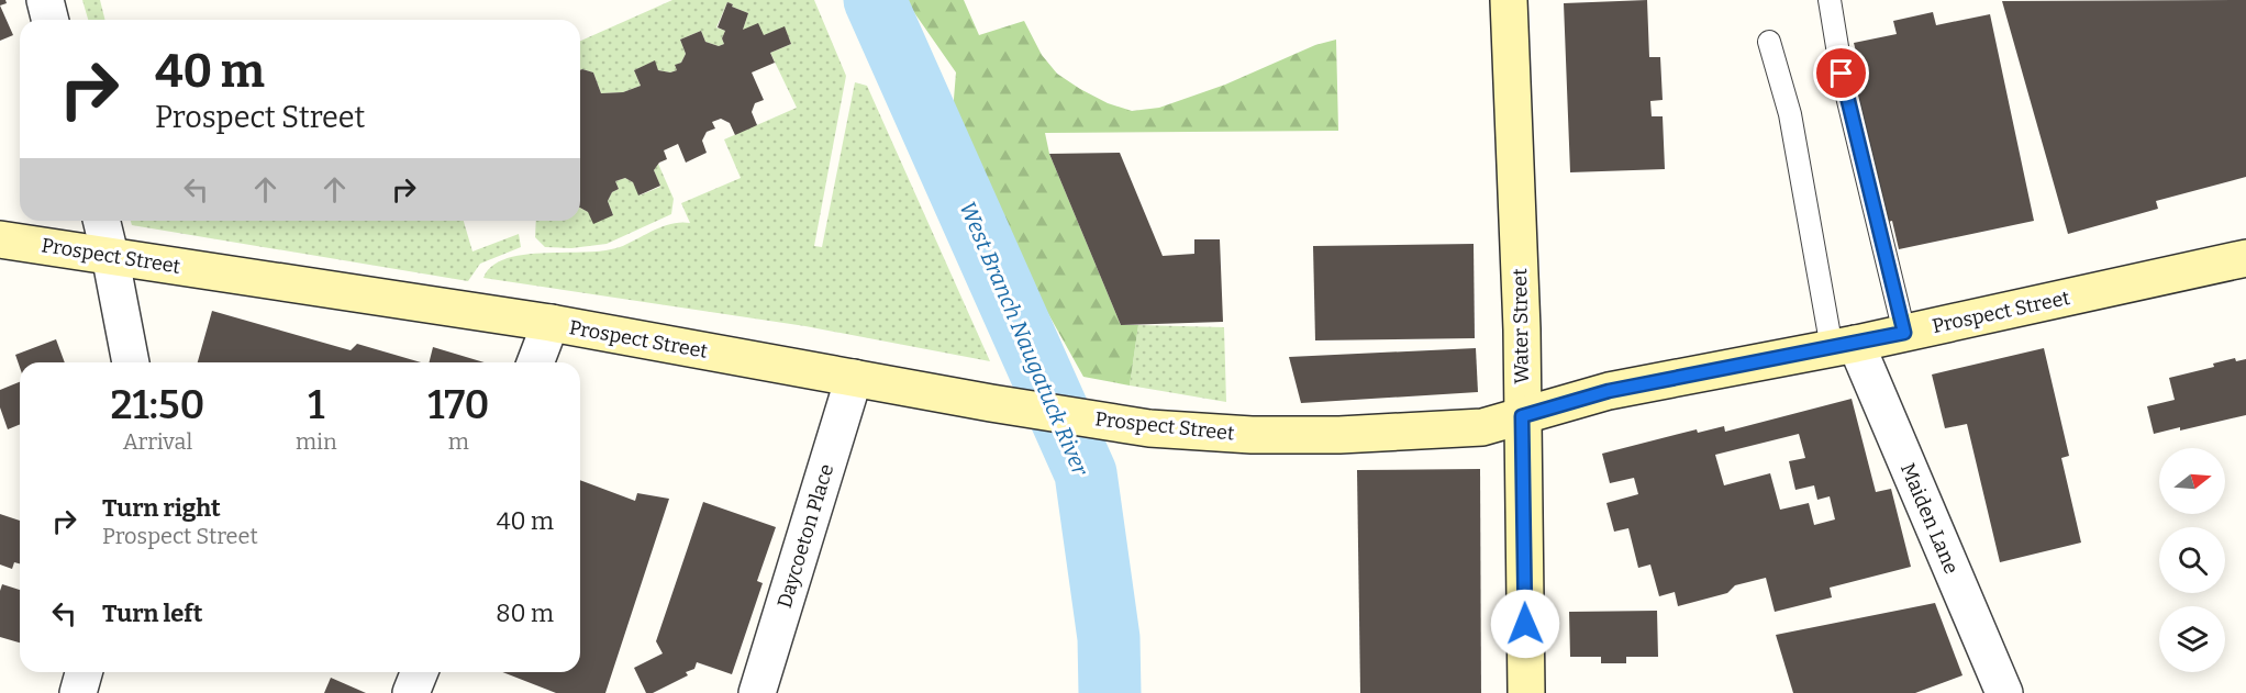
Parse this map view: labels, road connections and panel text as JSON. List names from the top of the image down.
{
  "streets": {
    "main road": ["Prospect Street", "Water Street"],
    "street": ["Maiden Lane", "Daycoeton Place"]
  },
  "crossings": [
    ["Prospect Street", "Water Street"],
    ["Prospect Street", "Maiden Lane"],
    ["Prospect Street", "Daycoeton Place"]
  ],
  "water": ["West Branch Naugatuck River"],
  "north": "right",
  "page": {
    "turn": ["40 m", "Prospect Street"],
    "eta": [
      "21:50",
      "Arrival",
      "1",
      "min",
      "170",
      "m"
    ],
    "list": [
      {
        "name": "Turn right",
        "note": "Prospect Street",
        "value": "40 m"
      },
      {
        "name": "Turn left",
        "value": "80 m"
      }
    ]
  }
}
